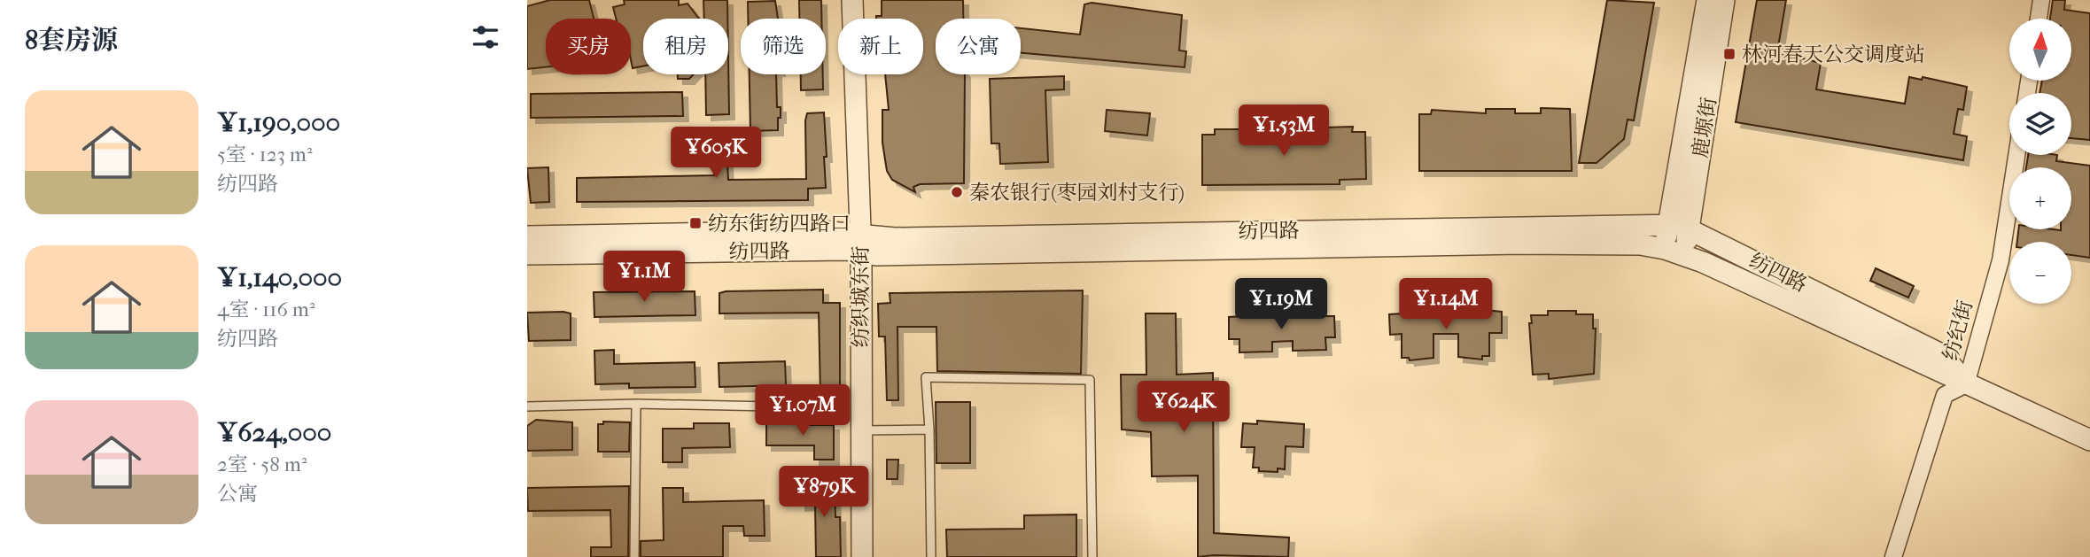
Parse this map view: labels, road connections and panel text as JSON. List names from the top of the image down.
{
  "streets": {
    "street": [
      "鹿塬街",
      "纺四路",
      "纺织城东街",
      "纺纪街"
    ]
  },
  "crossings": [
    ["鹿塬街", "纺四路"],
    ["纺四路", "纺织城东街"],
    ["纺四路", "纺纪街"]
  ],
  "places": {
    "transit": ["林河春天公交调度站", "纺东街纺四路口"],
    "other": ["秦农银行(枣园刘村支行)"]
  },
  "north": "top",
  "page": {
    "heading": "8套房源",
    "map_buttons": ["+", "−"],
    "chip": [
      "买房",
      "租房",
      "筛选",
      "新上",
      "公寓"
    ],
    "list": [
      {
        "name": "¥1,190,000",
        "note": "5室 · 123 m² · 纺四路"
      },
      {
        "name": "¥1,140,000",
        "note": "4室 · 116 m² · 纺四路"
      },
      {
        "name": "¥624,000",
        "note": "2室 · 58 m² · 公寓"
      }
    ],
    "price": [
      "¥1.53M",
      "¥605K",
      "¥1.1M",
      "¥1.19M",
      "¥1.14M",
      "¥624K",
      "¥1.07M",
      "¥879K"
    ]
  }
}
